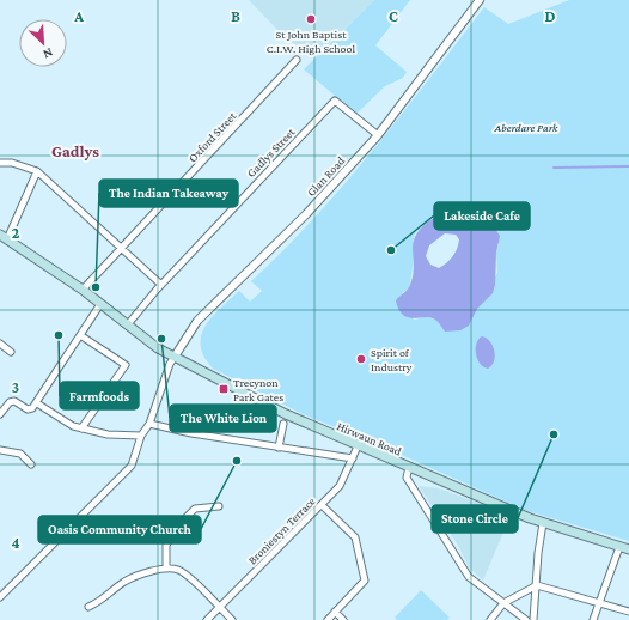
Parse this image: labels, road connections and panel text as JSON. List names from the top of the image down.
{
  "streets": {
    "main road": ["Hirwaun Road"],
    "street": [
      "Oxford Street",
      "Gadlys Street",
      "Glan Road",
      "Broniestyn Terrace"
    ]
  },
  "crossings": [
    ["Oxford Street", "Hirwaun Road"],
    ["Gadlys Street", "Glan Road"],
    ["Gadlys Street", "Hirwaun Road"],
    ["Glan Road", "Hirwaun Road"],
    ["Hirwaun Road", "Broniestyn Terrace"]
  ],
  "districts": ["Gadlys"],
  "parks": ["Aberdare Park"],
  "places": {
    "other": [
      "St John Baptist C.I.W. High School",
      "Lakeside Cafe",
      "The Indian Takeaway",
      "Farmfoods",
      "The White Lion",
      "Spirit of Industry",
      "Stone Circle",
      "Oasis Community Church"
    ],
    "transit": ["Trecynon Park Gates"]
  },
  "north": "bottom right",
  "grid": {
    "columns": [
      "A",
      "B",
      "C",
      "D"
    ],
    "rows": ["2", "3", "4"]
  }
}
